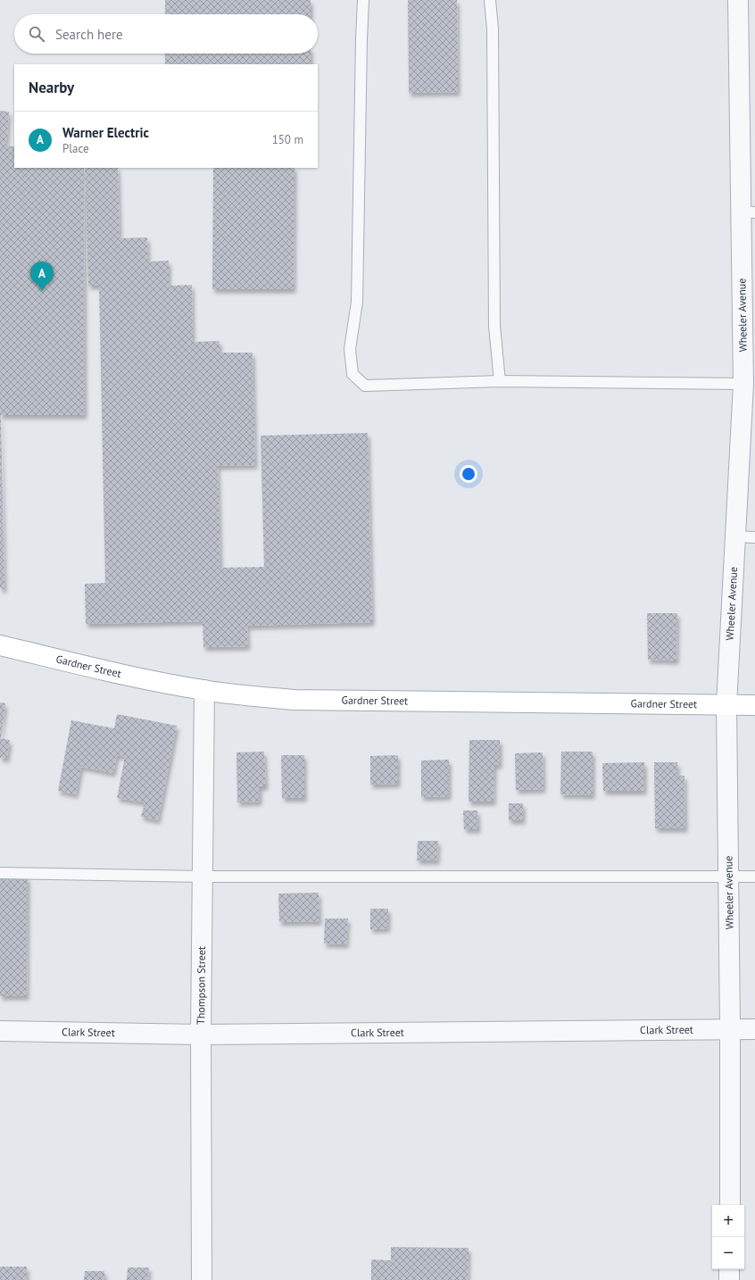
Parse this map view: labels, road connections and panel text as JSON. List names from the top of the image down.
{
  "streets": {
    "main road": ["Gardner Street"],
    "street": ["Wheeler Avenue", "Thompson Street", "Clark Street"]
  },
  "crossings": [
    ["Wheeler Avenue", "Gardner Street"],
    ["Wheeler Avenue", "Clark Street"],
    ["Gardner Street", "Thompson Street"],
    ["Thompson Street", "Clark Street"]
  ],
  "page": {
    "search": "Search here",
    "heading": "Nearby",
    "list": [
      {
        "mark": "A",
        "name": "Warner Electric",
        "note": "Place",
        "value": "150 m"
      }
    ],
    "pins": "A",
    "map_buttons": ["+", "−"]
  }
}
